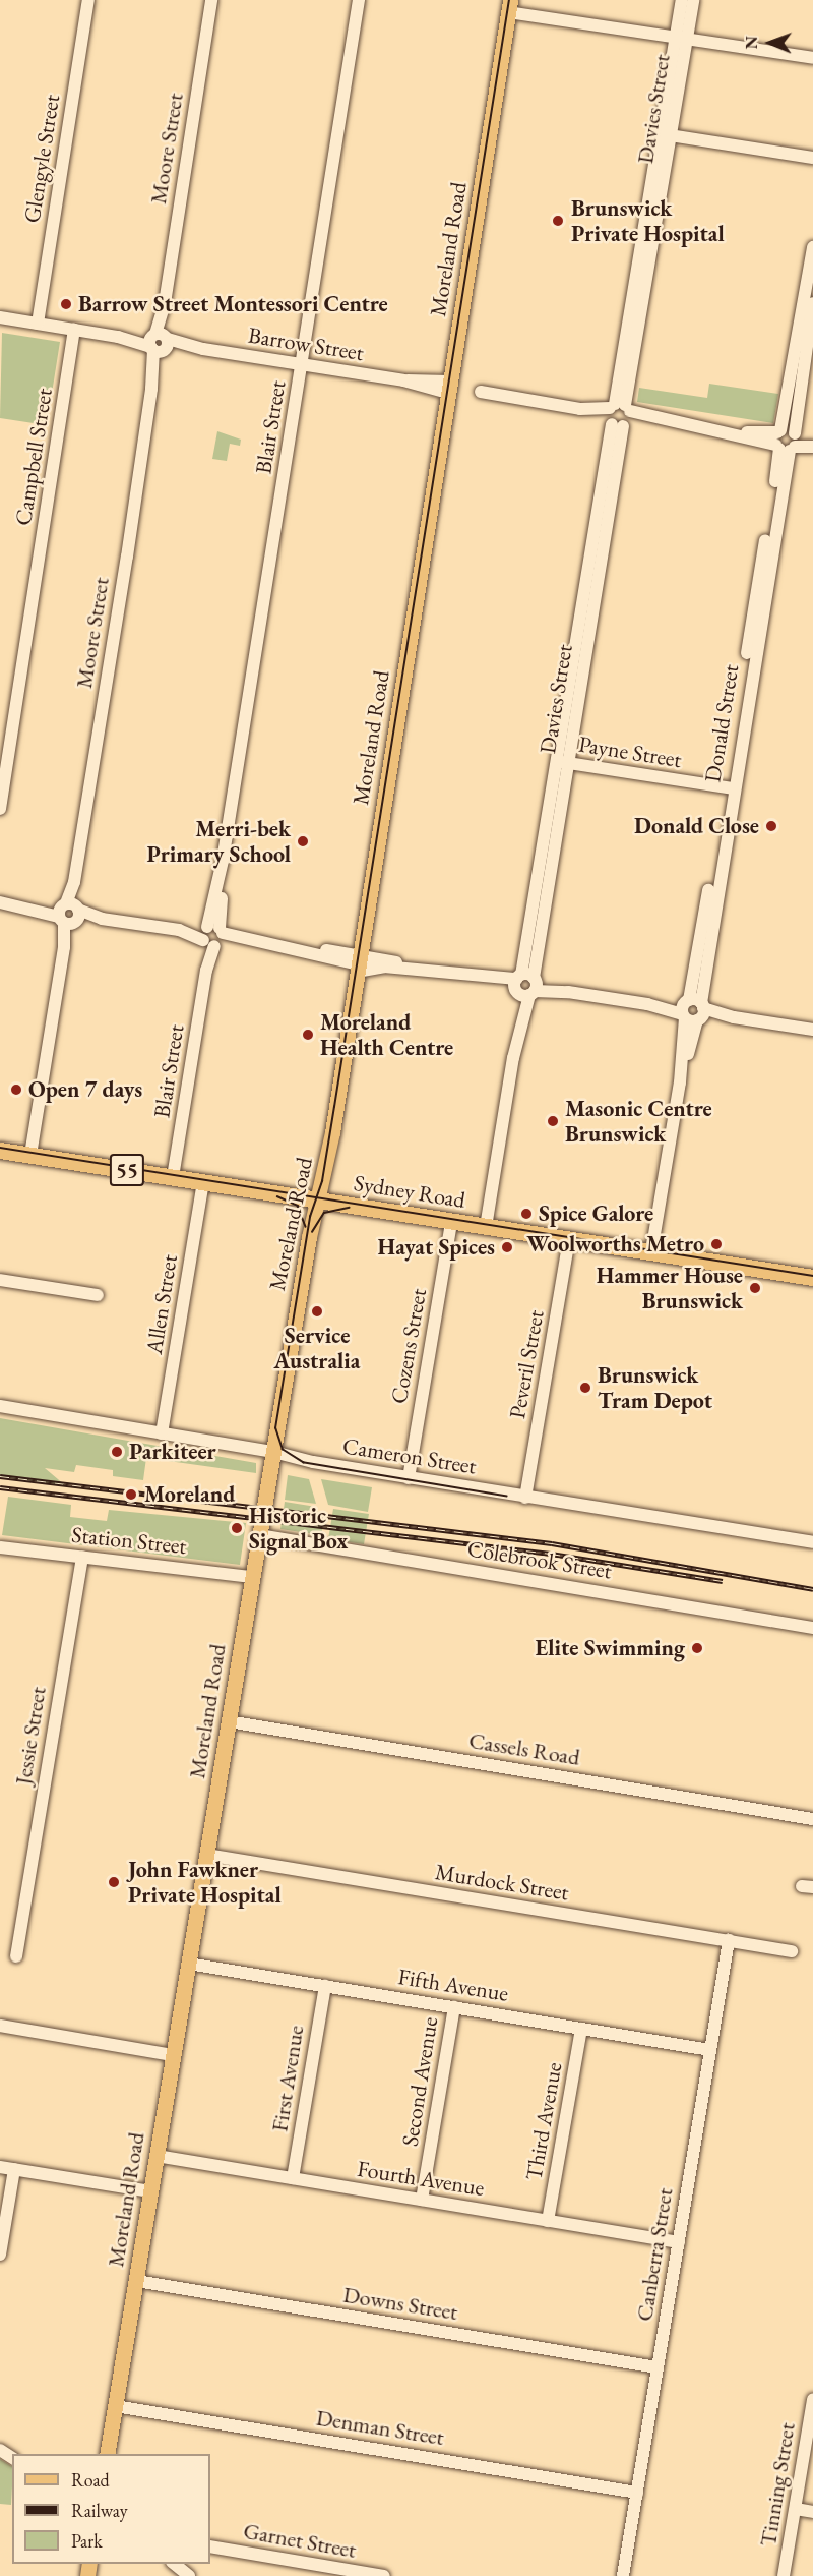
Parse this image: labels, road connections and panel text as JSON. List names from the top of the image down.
{
  "streets": {
    "highway": ["55", "Sydney Road"],
    "main road": ["Moreland Road"],
    "street": [
      "Davies Street",
      "Moore Street",
      "Glengyle Street",
      "Barrow Street",
      "Blair Street",
      "Campbell Street",
      "Donald Street",
      "Payne Street",
      "Allen Street",
      "Cozens Street",
      "Peveril Street",
      "Cameron Street",
      "Station Street",
      "Colebrook Street",
      "Jessie Street",
      "Cassels Road",
      "Murdock Street",
      "Fifth Avenue",
      "First Avenue",
      "Second Avenue",
      "Third Avenue",
      "Fourth Avenue",
      "Canberra Street",
      "Downs Street",
      "Denman Street",
      "Tinning Street",
      "Garnet Street"
    ]
  },
  "crossings": [
    ["Davies Street", "Payne Street"],
    ["Davies Street", "Sydney Road"],
    ["Moore Street", "Barrow Street"],
    ["Moore Street", "Sydney Road"],
    ["Glengyle Street", "Barrow Street"],
    ["Moreland Road", "Barrow Street"],
    ["Moreland Road", "Sydney Road"],
    ["Moreland Road", "Cameron Street"],
    ["Moreland Road", "Station Street"],
    ["Moreland Road", "Colebrook Street"],
    ["Moreland Road", "Cassels Road"],
    ["Moreland Road", "Murdock Street"],
    ["Moreland Road", "Fifth Avenue"],
    ["Moreland Road", "Fourth Avenue"],
    ["Moreland Road", "Downs Street"],
    ["Moreland Road", "Denman Street"],
    ["Barrow Street", "Blair Street"],
    ["Barrow Street", "Campbell Street"],
    ["Blair Street", "Sydney Road"],
    ["Donald Street", "Payne Street"],
    ["Donald Street", "Sydney Road"],
    ["Sydney Road", "Allen Street"],
    ["Sydney Road", "Cozens Street"],
    ["Sydney Road", "Peveril Street"],
    ["Allen Street", "Cameron Street"],
    ["Cozens Street", "Cameron Street"],
    ["Peveril Street", "Cameron Street"],
    ["Station Street", "Jessie Street"],
    ["Murdock Street", "Canberra Street"],
    ["Fifth Avenue", "First Avenue"],
    ["Fifth Avenue", "Second Avenue"],
    ["Fifth Avenue", "Third Avenue"],
    ["Fifth Avenue", "Canberra Street"],
    ["First Avenue", "Fourth Avenue"],
    ["Second Avenue", "Fourth Avenue"],
    ["Third Avenue", "Fourth Avenue"],
    ["Fourth Avenue", "Canberra Street"],
    ["Canberra Street", "Downs Street"],
    ["Canberra Street", "Denman Street"]
  ],
  "places": [
    "Brunswick Private Hospital",
    "Barrow Street Montessori Centre",
    "Donald Close",
    "Merri-bek Primary School",
    "Moreland Health Centre",
    "Open 7 days",
    "Masonic Centre Brunswick",
    "Spice Galore",
    "Woolworths Metro",
    "Hayat Spices",
    "Hammer House Brunswick",
    "Service Australia",
    "Brunswick Tram Depot",
    "Parkiteer",
    "Moreland",
    "Historic Signal Box",
    "Elite Swimming",
    "John Fawkner Private Hospital"
  ],
  "legend": ["Road", "Railway", "Park"],
  "north": "left"
}
